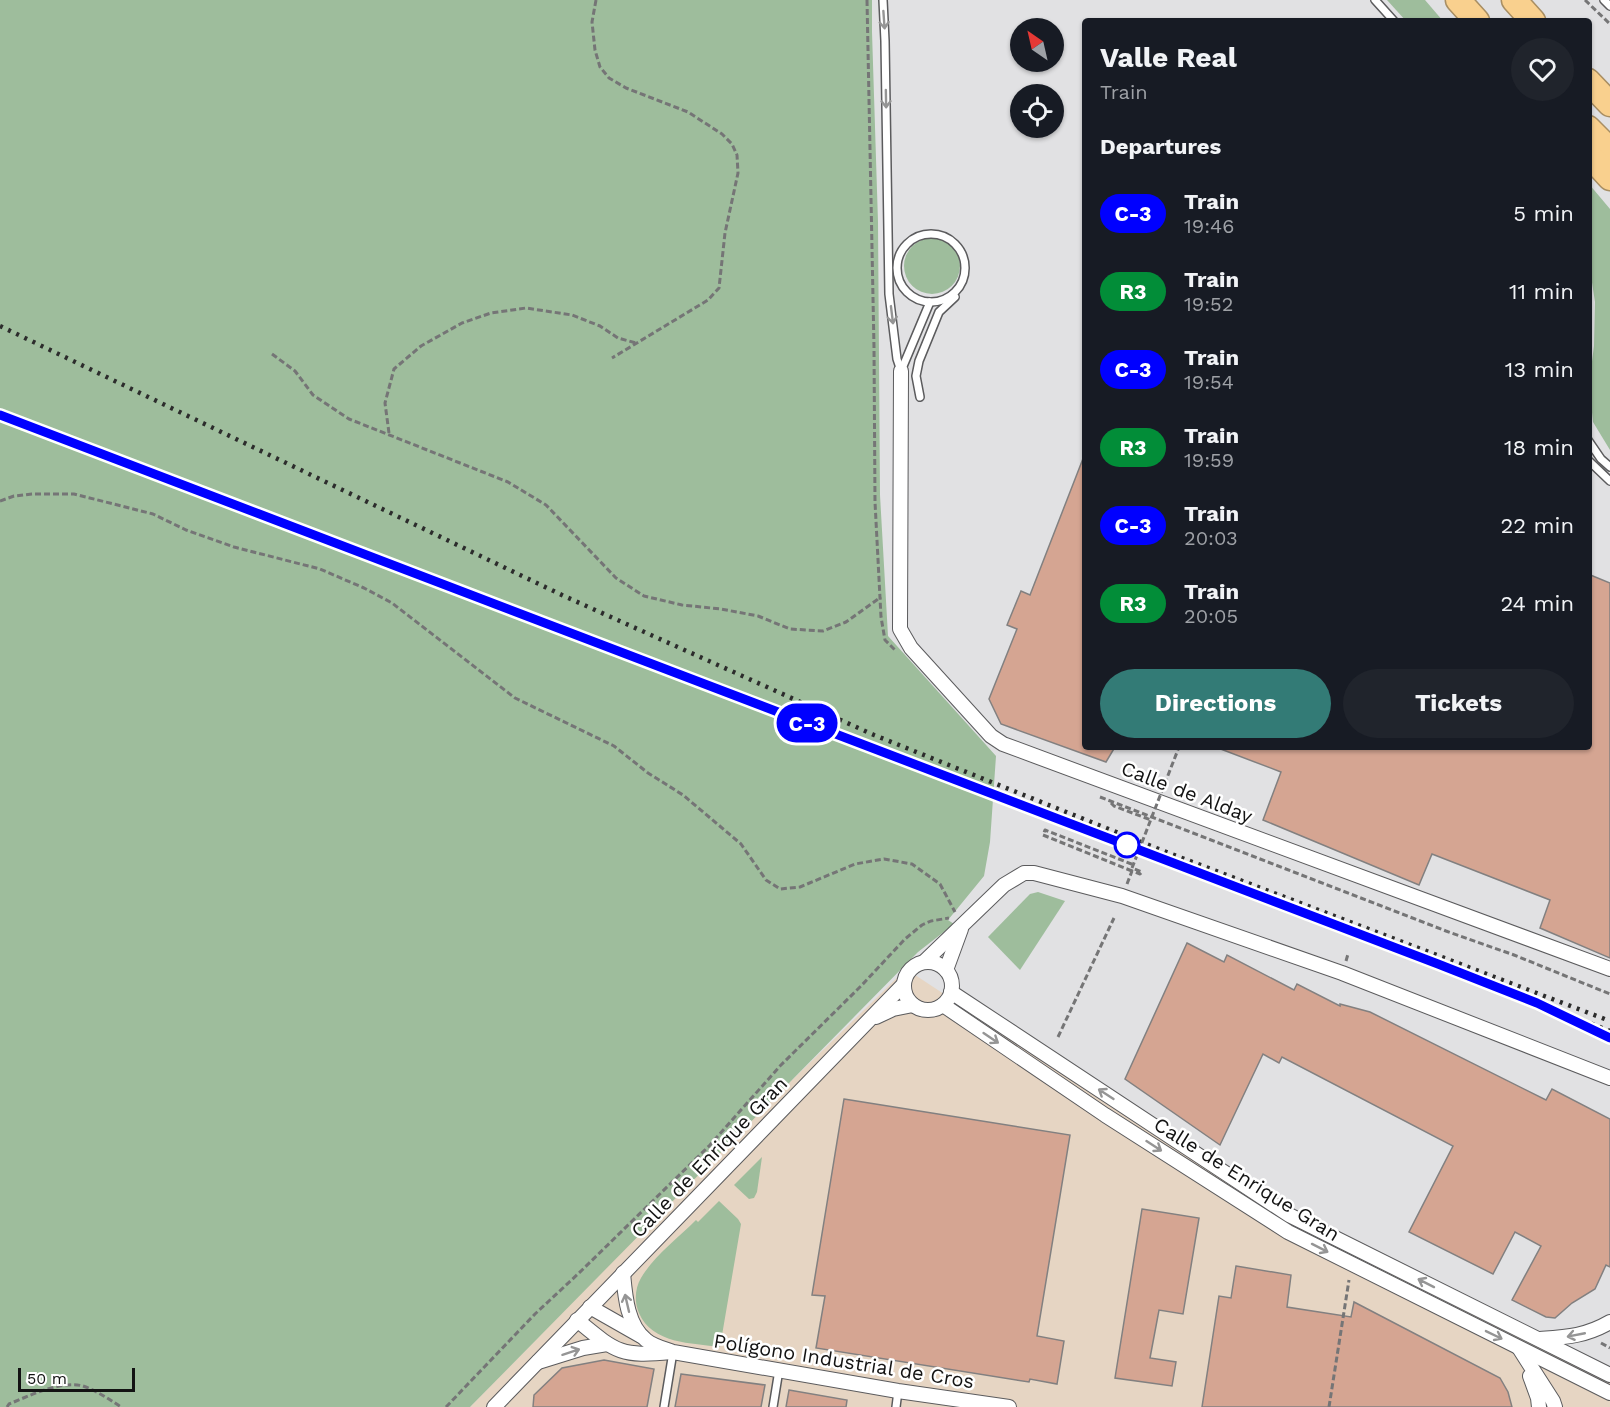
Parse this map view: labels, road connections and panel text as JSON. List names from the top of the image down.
{
  "streets": {
    "street": ["Calle de Alday", "Calle de Enrique Gran", "Polígono Industrial de Cros"]
  },
  "crossings": [
    ["Calle de Enrique Gran", "Polígono Industrial de Cros"]
  ],
  "scale_bar": "50 m",
  "north": "top left",
  "page": {
    "on_map": "C-3",
    "heading": [
      ["Valle Real", "Train"],
      "Departures"
    ],
    "list": [
      {
        "mark": "C-3",
        "name": "Train",
        "note": "19:46",
        "value": "5 min"
      },
      {
        "mark": "R3",
        "name": "Train",
        "note": "19:52",
        "value": "11 min"
      },
      {
        "mark": "C-3",
        "name": "Train",
        "note": "19:54",
        "value": "13 min"
      },
      {
        "mark": "R3",
        "name": "Train",
        "note": "19:59",
        "value": "18 min"
      },
      {
        "mark": "C-3",
        "name": "Train",
        "note": "20:03",
        "value": "22 min"
      },
      {
        "mark": "R3",
        "name": "Train",
        "note": "20:05",
        "value": "24 min"
      }
    ],
    "buttons": ["Directions", "Tickets"],
    "scale": "50 m"
  }
}
